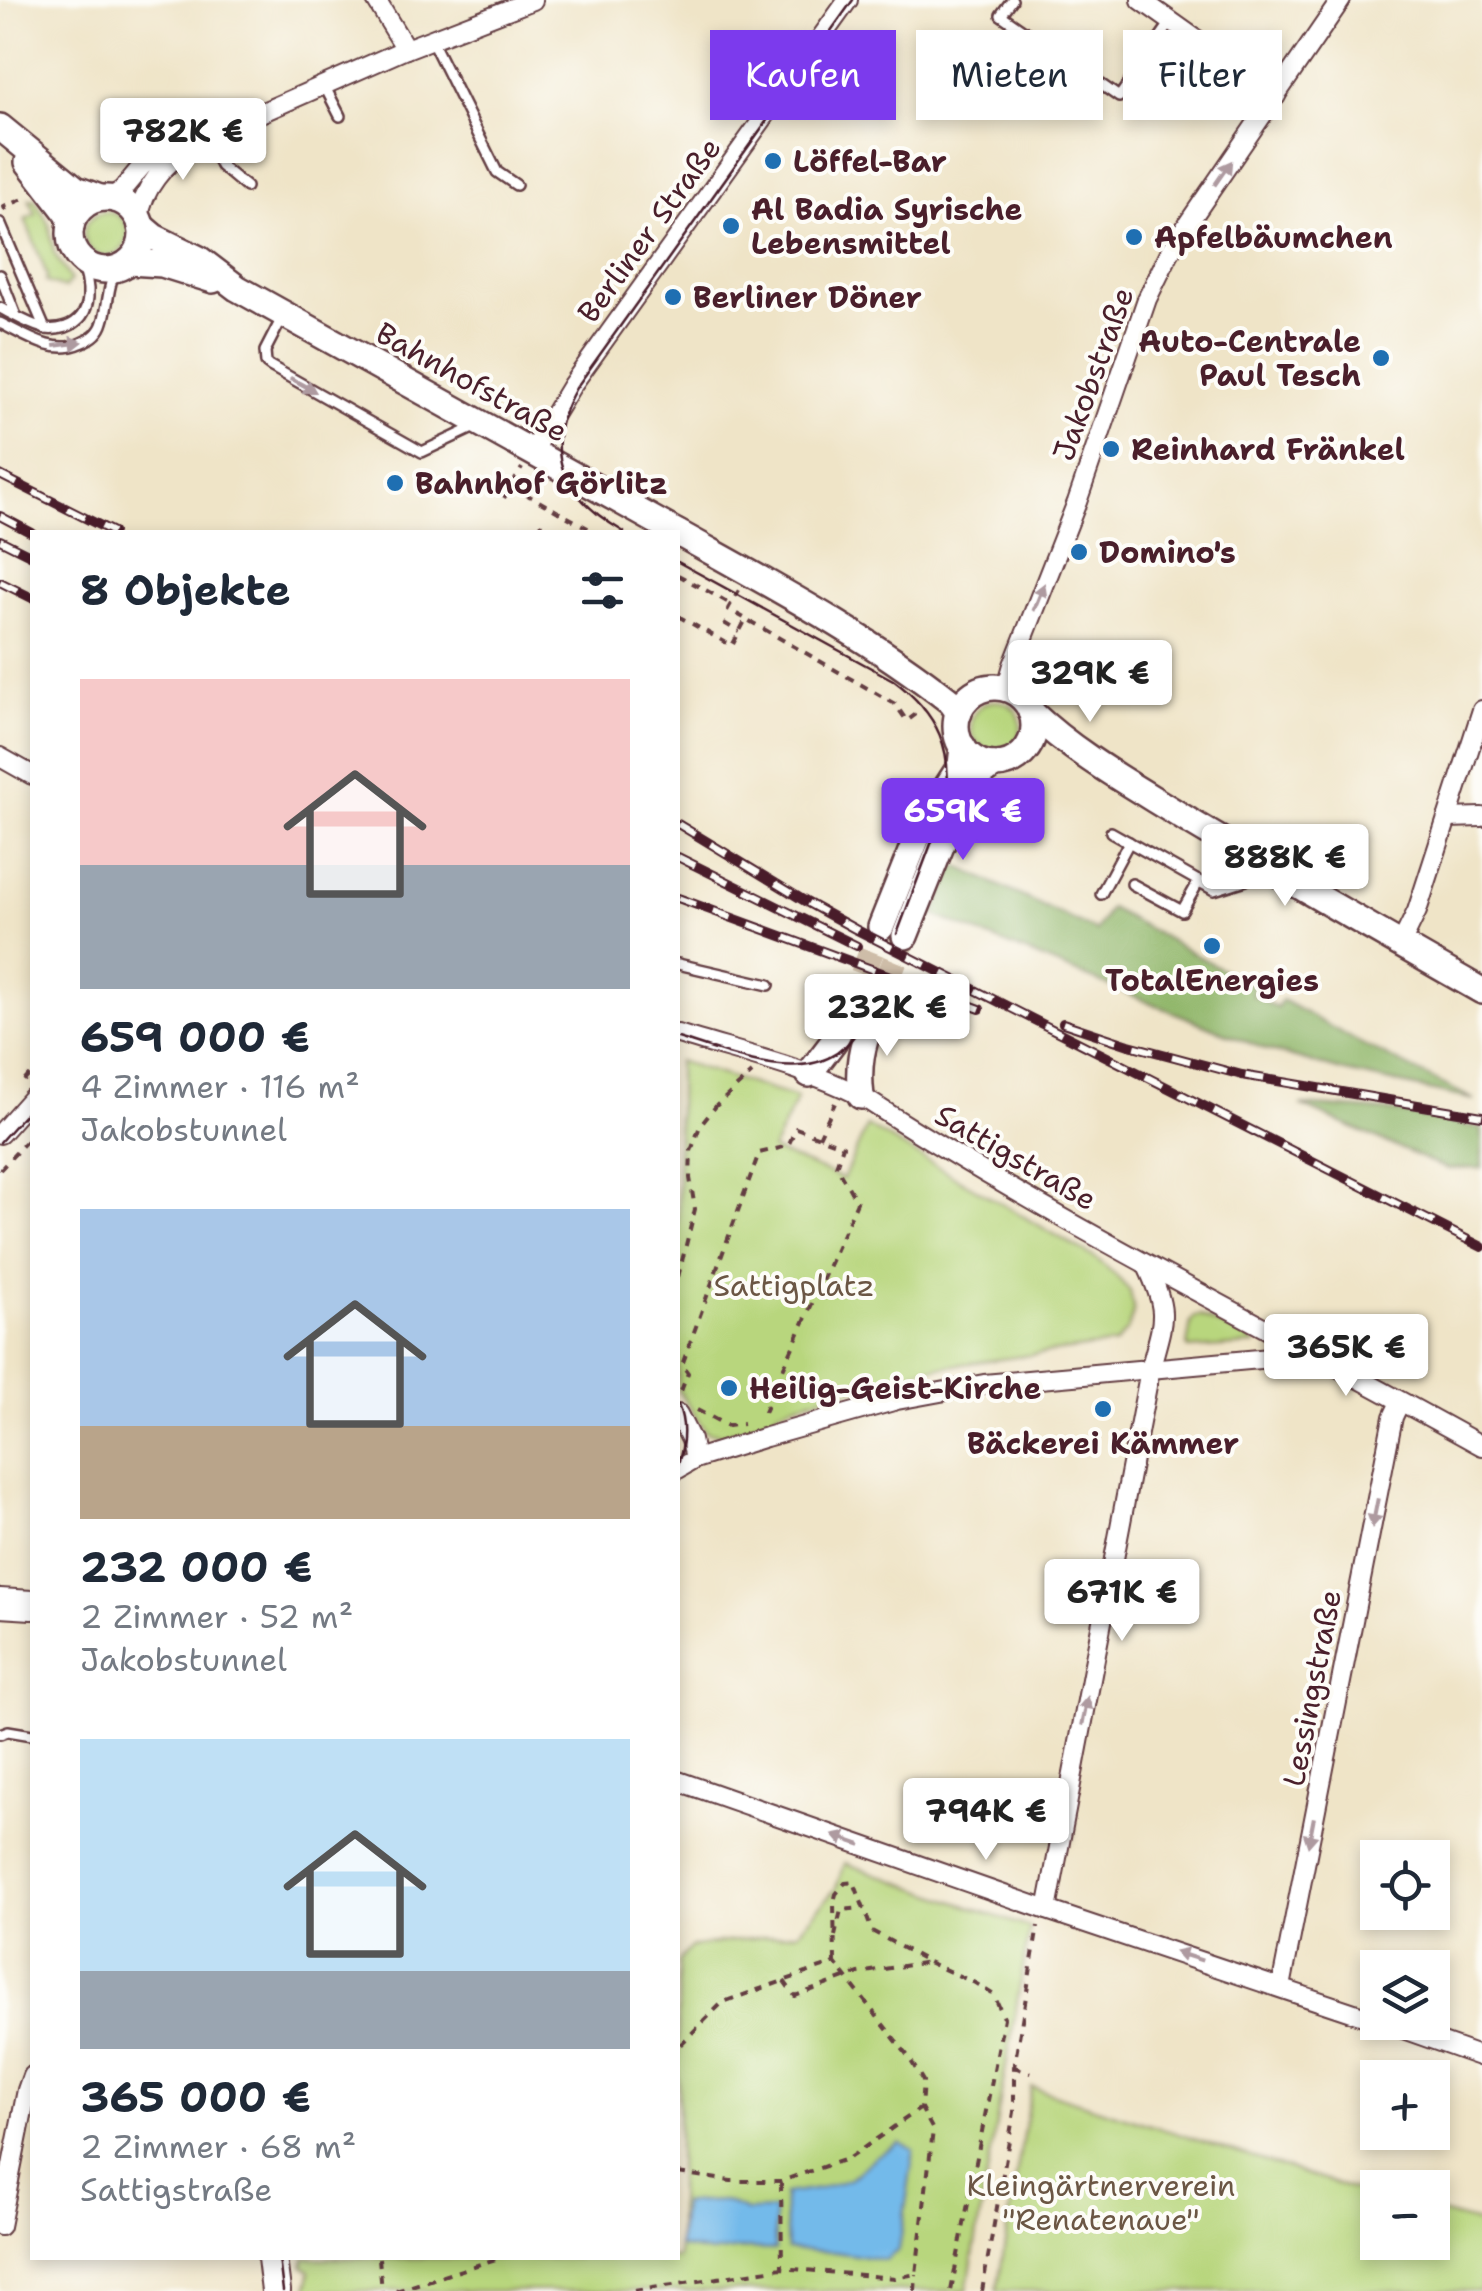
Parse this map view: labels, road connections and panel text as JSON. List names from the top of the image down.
{
  "streets": {
    "main road": ["Bahnhofstraße"],
    "street": [
      "Berliner Straße",
      "Jakobstraße",
      "Sattigstraße",
      "Lessingstraße"
    ]
  },
  "crossings": [
    ["Berliner Straße", "Bahnhofstraße"],
    ["Jakobstraße", "Bahnhofstraße"],
    ["Sattigstraße", "Lessingstraße"]
  ],
  "one_way": ["Jakobstraße", "Lessingstraße"],
  "parks": ["Sattigplatz", "Kleingärtnerverein \"Renatenaue\""],
  "places": [
    "Löffel-Bar",
    "Al Badia Syrische Lebensmittel",
    "Apfelbäumchen",
    "Berliner Döner",
    "Auto-Centrale Paul Tesch",
    "Reinhard Fränkel",
    "Bahnhof Görlitz",
    "Domino's",
    "TotalEnergies",
    "Heilig-Geist-Kirche",
    "Bäckerei Kämmer"
  ],
  "page": {
    "chip": ["Kaufen", "Mieten", "Filter"],
    "price": [
      "782K €",
      "329K €",
      "659K €",
      "888K €",
      "232K €",
      "365K €",
      "671K €",
      "794K €"
    ],
    "heading": "8 Objekte",
    "list": [
      {
        "name": "659 000 €",
        "note": "4 Zimmer · 116 m² · Jakobstunnel"
      },
      {
        "name": "232 000 €",
        "note": "2 Zimmer · 52 m² · Jakobstunnel"
      },
      {
        "name": "365 000 €",
        "note": "2 Zimmer · 68 m² · Sattigstraße"
      }
    ],
    "map_buttons": ["+", "−"]
  }
}
